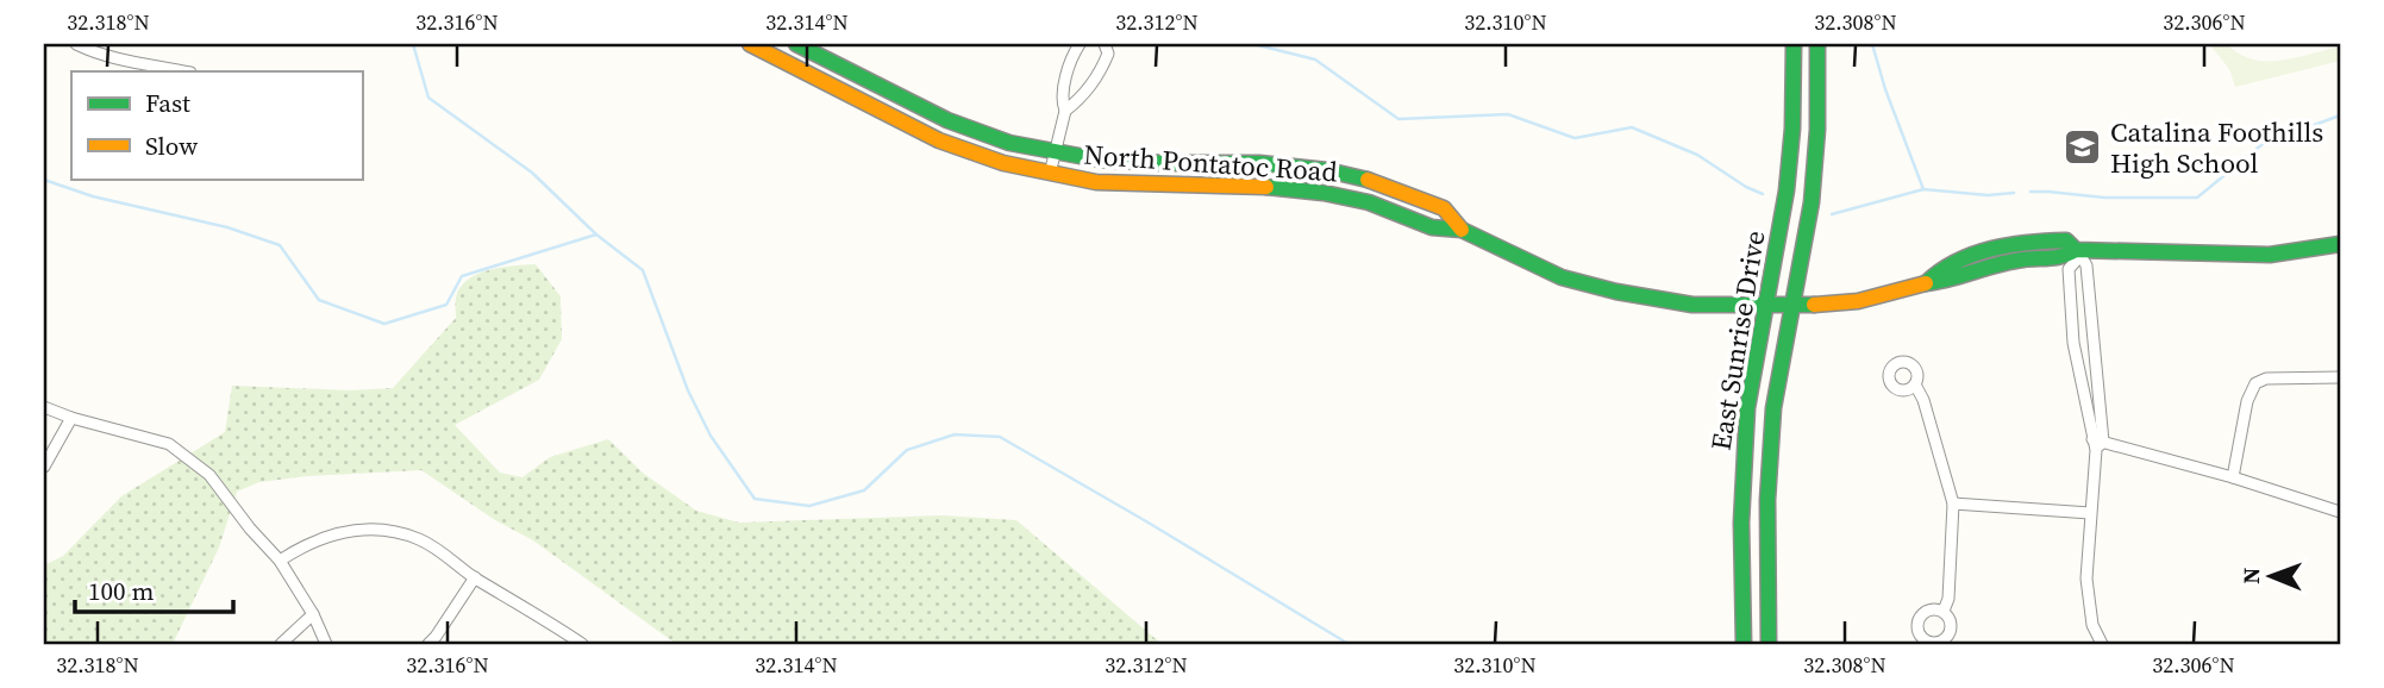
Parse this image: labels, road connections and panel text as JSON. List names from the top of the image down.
{
  "streets": {
    "street": ["North Pontatoc Road", "East Sunrise Drive"]
  },
  "crossings": [
    ["North Pontatoc Road", "East Sunrise Drive"]
  ],
  "places": {
    "school or university": ["Catalina Foothills High School"]
  },
  "legend": ["Fast", "Slow"],
  "scale_bar": "100 m",
  "north": "left",
  "coordinates": [
    "32.318°N",
    "32.316°N",
    "32.314°N",
    "32.312°N",
    "32.310°N",
    "32.308°N",
    "32.306°N"
  ]
}
